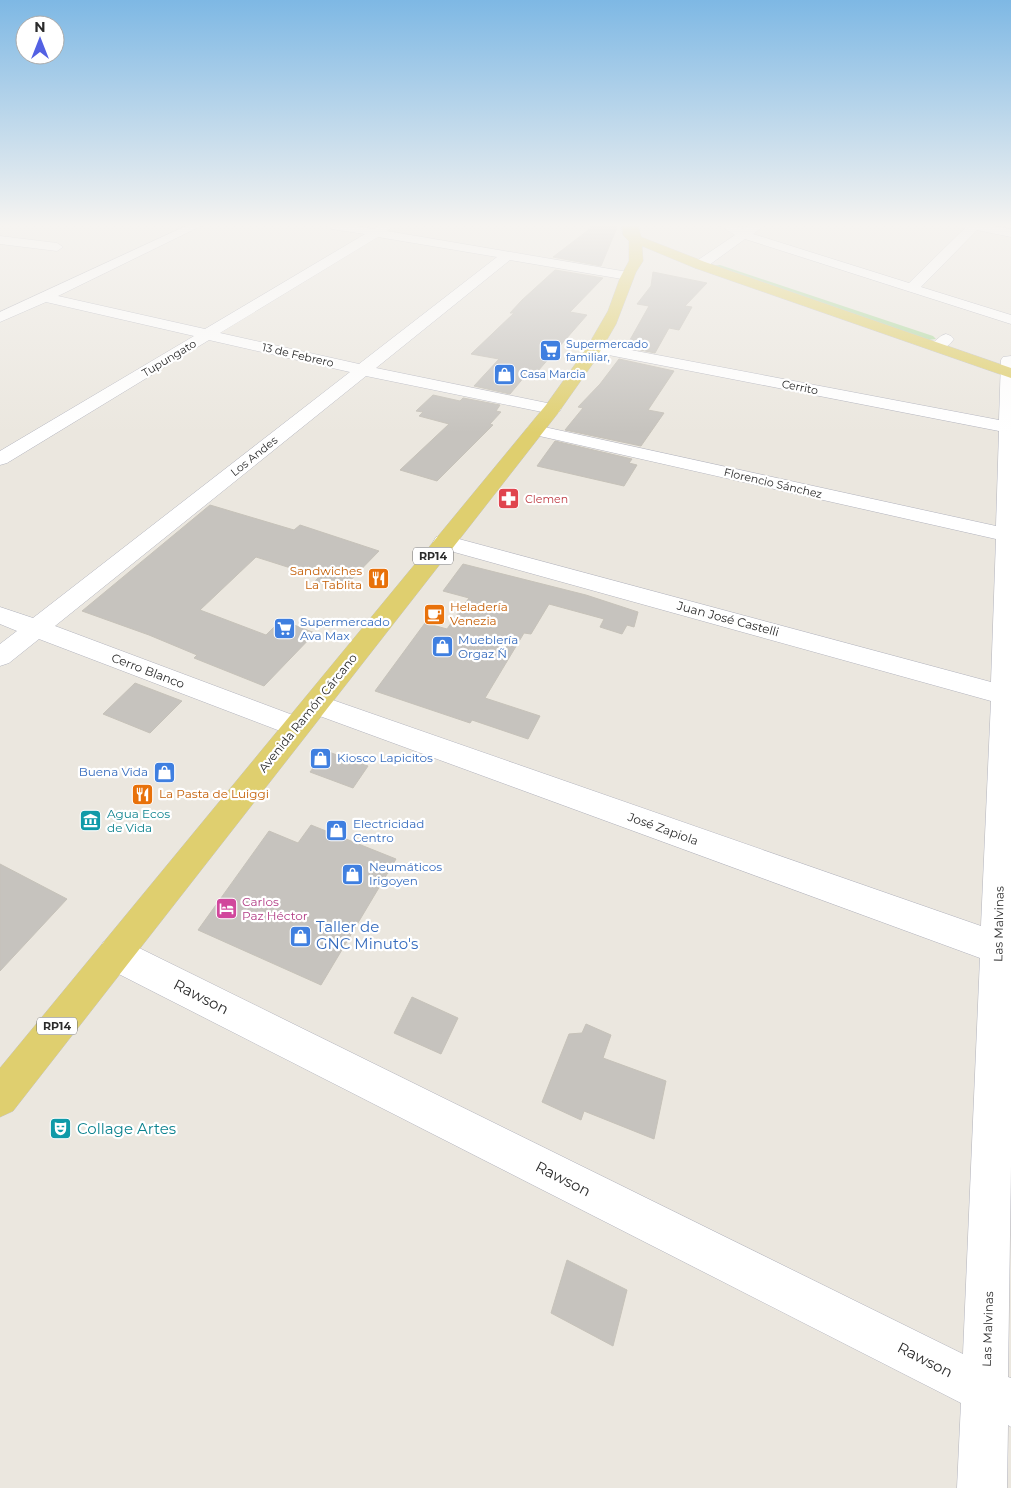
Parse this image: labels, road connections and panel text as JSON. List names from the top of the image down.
{
  "streets": {
    "main road": ["RP14", "Avenida Ramón Cárcano"],
    "street": [
      "13 de Febrero",
      "Tupungato",
      "Cerrito",
      "Los Andes",
      "Florencio Sánchez",
      "Juan José Castelli",
      "Cerro Blanco",
      "José Zapiola",
      "Las Malvinas",
      "Rawson"
    ]
  },
  "crossings": [
    ["13 de Febrero", "Tupungato"],
    ["13 de Febrero", "Los Andes"],
    ["13 de Febrero", "Avenida Ramón Cárcano"],
    ["Cerrito", "Avenida Ramón Cárcano"],
    ["Cerrito", "Las Malvinas"],
    ["Los Andes", "Cerro Blanco"],
    ["Florencio Sánchez", "Avenida Ramón Cárcano"],
    ["Florencio Sánchez", "Las Malvinas"],
    ["Juan José Castelli", "Avenida Ramón Cárcano"],
    ["Juan José Castelli", "Las Malvinas"],
    ["Cerro Blanco", "Avenida Ramón Cárcano"],
    ["Avenida Ramón Cárcano", "José Zapiola"],
    ["Avenida Ramón Cárcano", "Rawson"],
    ["José Zapiola", "Las Malvinas"],
    ["Las Malvinas", "Rawson"]
  ],
  "places": {
    "supermarket": ["Supermercado familiar,", "Supermercado Ava Max"],
    "shop": [
      "Casa Marcia",
      "Mueblería Orgaz Ñ",
      "Kiosco Lapicitos",
      "Buena Vida",
      "Electricidad Centro",
      "Neumáticos Irigoyen",
      "Taller de GNC Minuto's"
    ],
    "pharmacy": ["Clemen"],
    "restaurant": ["Sandwiches La Tablita", "La Pasta de Luiggi"],
    "cafe": ["Heladería Venezia"],
    "museum": ["Agua Ecos de Vida"],
    "hotel": ["Carlos Paz Héctor"],
    "theatre": ["Collage Artes"]
  },
  "north": "top"
}
